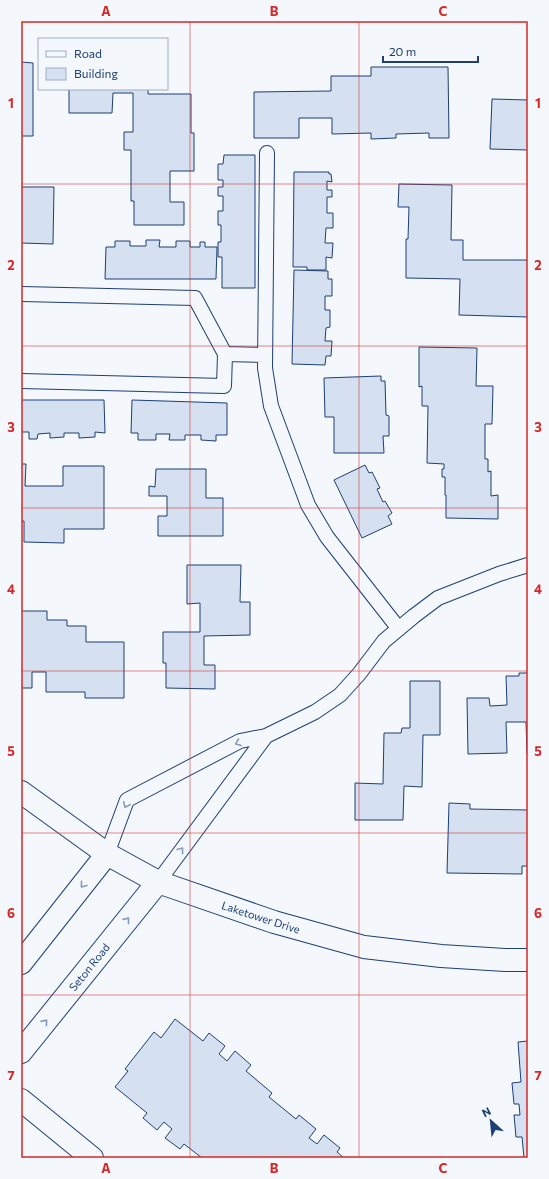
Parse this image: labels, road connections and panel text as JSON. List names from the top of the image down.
{
  "streets": {
    "street": ["Laketower Drive", "Seton Road"]
  },
  "crossings": [
    ["Laketower Drive", "Seton Road"]
  ],
  "legend": ["Road", "Building"],
  "scale_bar": "20 m",
  "north": "top left",
  "grid": {
    "columns": ["A", "B", "C"],
    "rows": [
      "1",
      "2",
      "3",
      "4",
      "5",
      "6",
      "7"
    ]
  }
}
